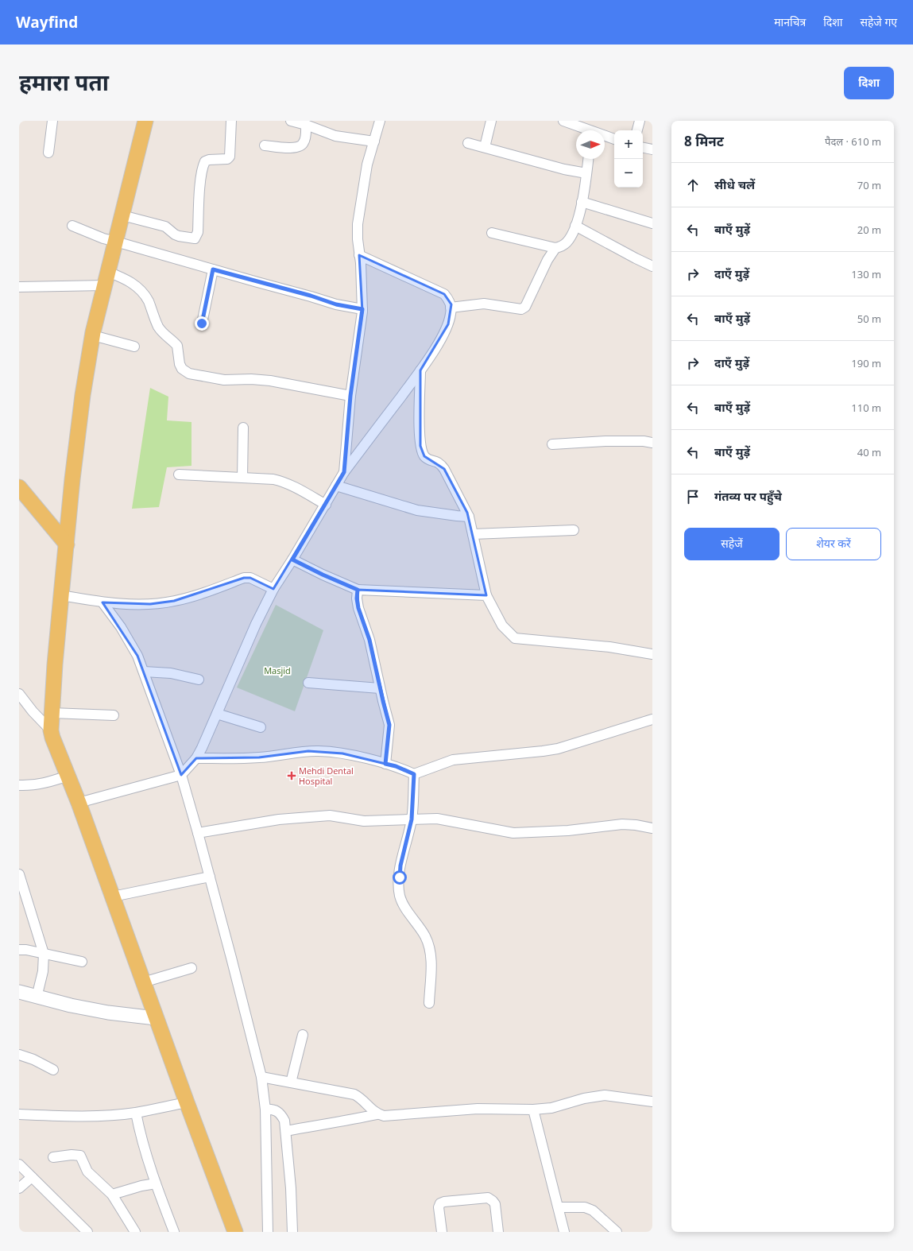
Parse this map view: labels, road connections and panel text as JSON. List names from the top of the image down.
{
  "parks": ["Masjid"],
  "places": {
    "health": ["Mehdi Dental Hospital"]
  },
  "north": "right",
  "page": {
    "header": "Wayfind",
    "nav": ["मानचित्र", "दिशा", "सहेजे गए"],
    "title": "हमारा पता",
    "buttons": [
      "दिशा",
      ["सहेजें", "शेयर करें"]
    ],
    "heading": ["8 मिनट", "पैदल · 610 m"],
    "map_buttons": ["+", "−"],
    "list": [
      ["सीधे चलें", "70 m"],
      ["बाएँ मुड़ें", "20 m"],
      ["दाएँ मुड़ें", "130 m"],
      ["बाएँ मुड़ें", "50 m"],
      ["दाएँ मुड़ें", "190 m"],
      ["बाएँ मुड़ें", "110 m"],
      ["बाएँ मुड़ें", "40 m"],
      "गंतव्य पर पहुँचे"
    ]
  }
}
